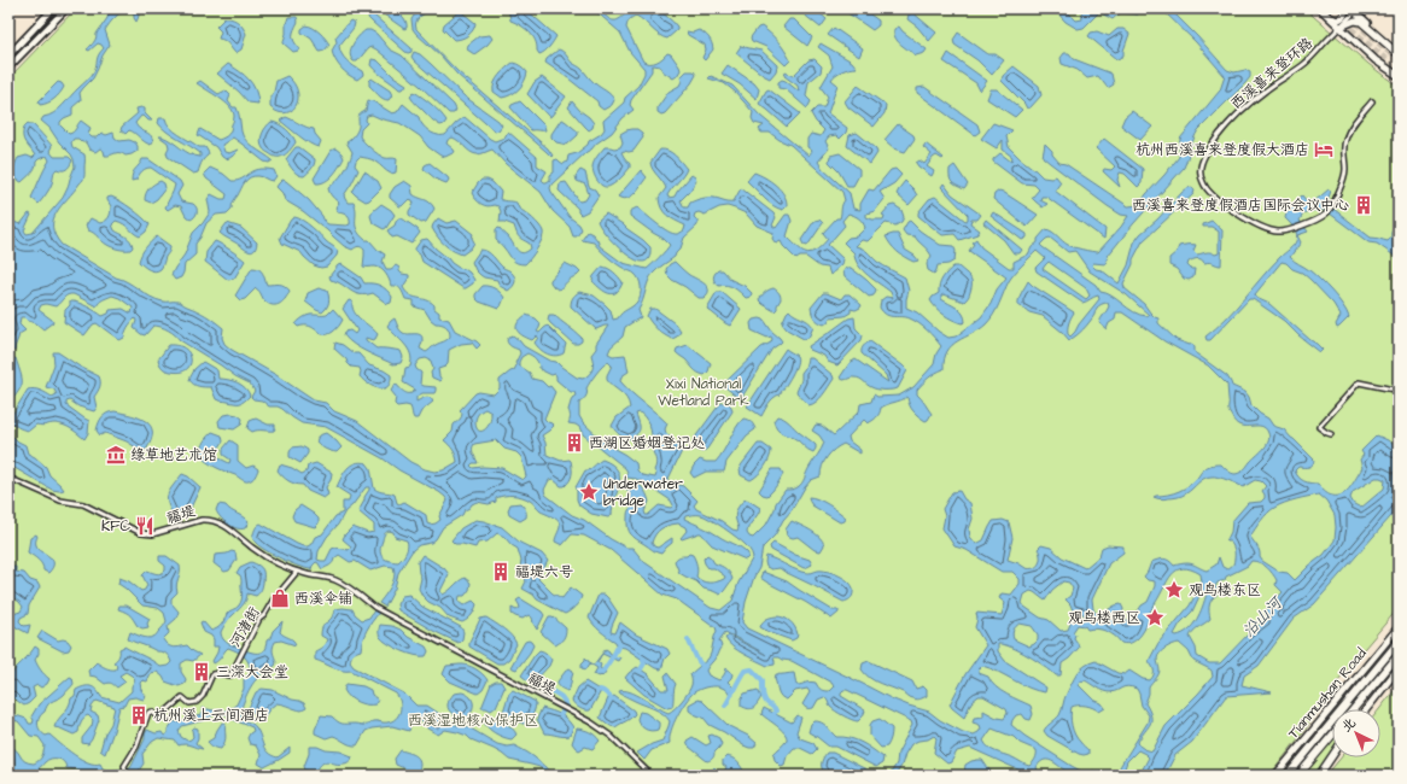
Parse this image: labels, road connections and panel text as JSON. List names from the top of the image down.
{
  "streets": {
    "main road": ["Tianmushan Road"],
    "street": ["西溪喜来登环路", "福堤", "河渚街"]
  },
  "crossings": [
    ["福堤", "河渚街"]
  ],
  "water": ["沿山河"],
  "parks": ["Xixi National Wetland Park", "西溪湿地核心保护区"],
  "places": {
    "hotel": ["杭州西溪喜来登度假大酒店"],
    "building": [
      "西溪喜来登度假酒店国际会议中心",
      "西湖区婚姻登记处",
      "福堤六号",
      "三深大会堂",
      "杭州溪上云间酒店"
    ],
    "museum": ["绿草地艺术馆"],
    "place": ["Underwater bridge", "观鸟楼东区", "观鸟楼西区"],
    "restaurant": ["KFC"],
    "shop": ["西溪伞铺"]
  },
  "north": "top left"
}
